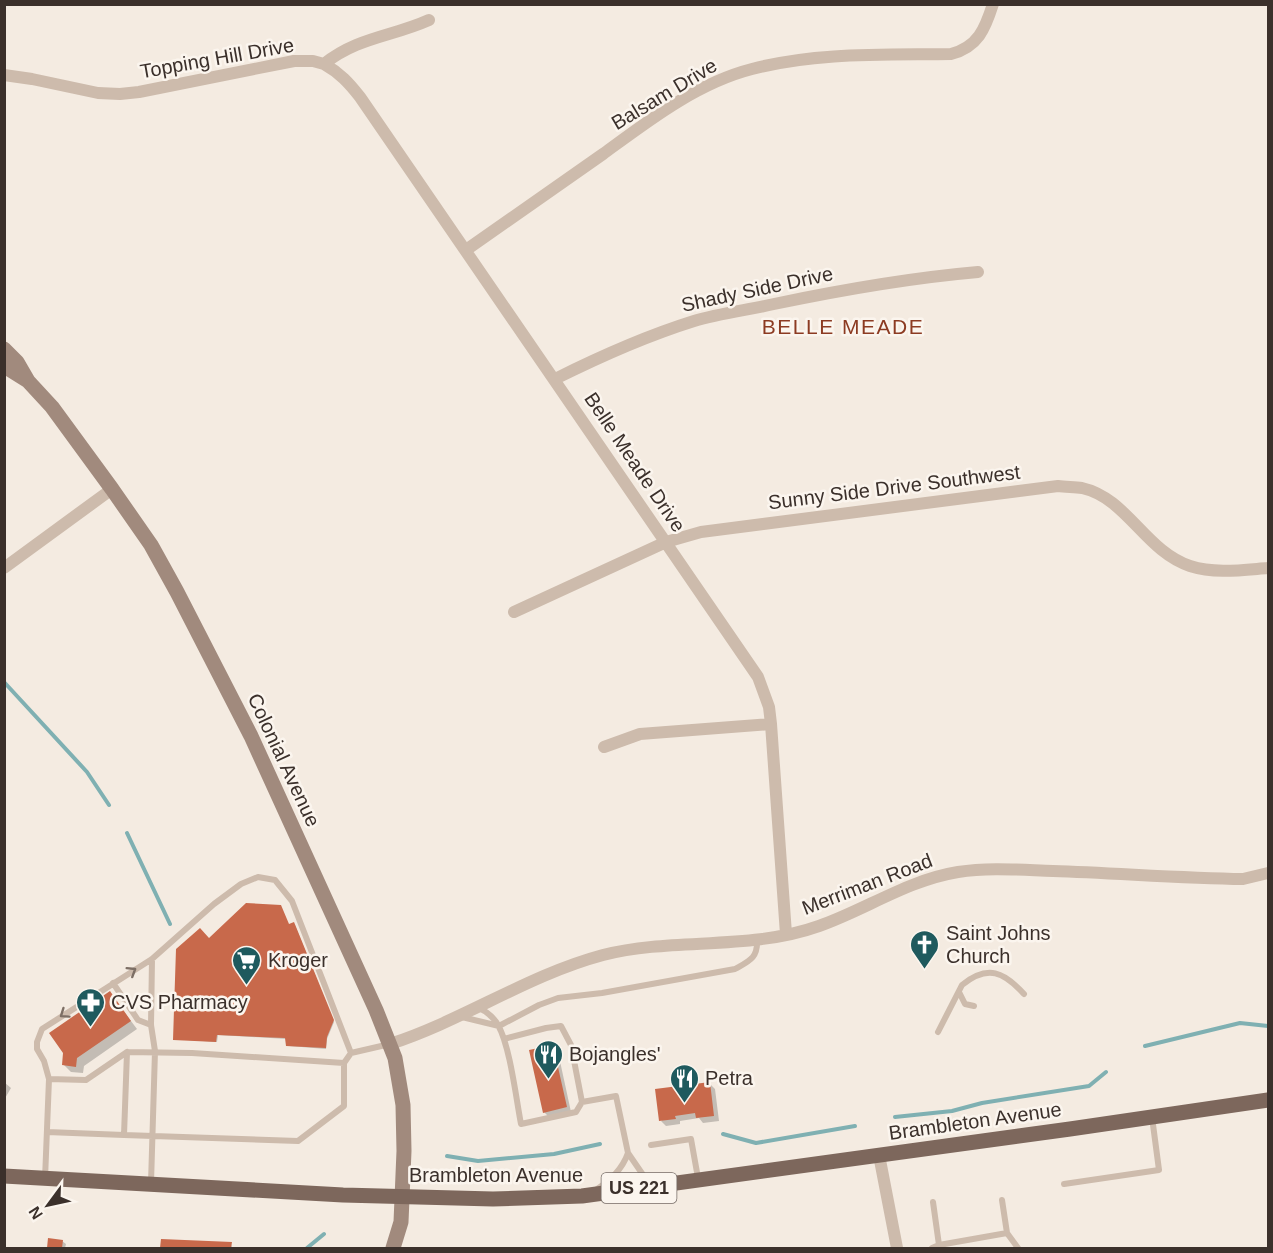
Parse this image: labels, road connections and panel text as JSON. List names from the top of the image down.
{
  "streets": {
    "main road": ["Colonial Avenue", "Brambleton Avenue", "US 221"],
    "street": [
      "Topping Hill Drive",
      "Balsam Drive",
      "Shady Side Drive",
      "Belle Meade Drive",
      "Sunny Side Drive Southwest",
      "Merriman Road"
    ]
  },
  "crossings": [
    ["Topping Hill Drive", "Belle Meade Drive"],
    ["Balsam Drive", "Belle Meade Drive"],
    ["Shady Side Drive", "Belle Meade Drive"],
    ["Belle Meade Drive", "Sunny Side Drive Southwest"],
    ["Belle Meade Drive", "Merriman Road"],
    ["Colonial Avenue", "Merriman Road"],
    ["Colonial Avenue", "Brambleton Avenue"]
  ],
  "districts": ["BELLE MEADE"],
  "places": {
    "church": ["Saint Johns Church"],
    "supermarket": ["Kroger"],
    "pharmacy": ["CVS Pharmacy"],
    "restaurant": ["Bojangles'", "Petra"]
  },
  "north": "bottom left"
}
